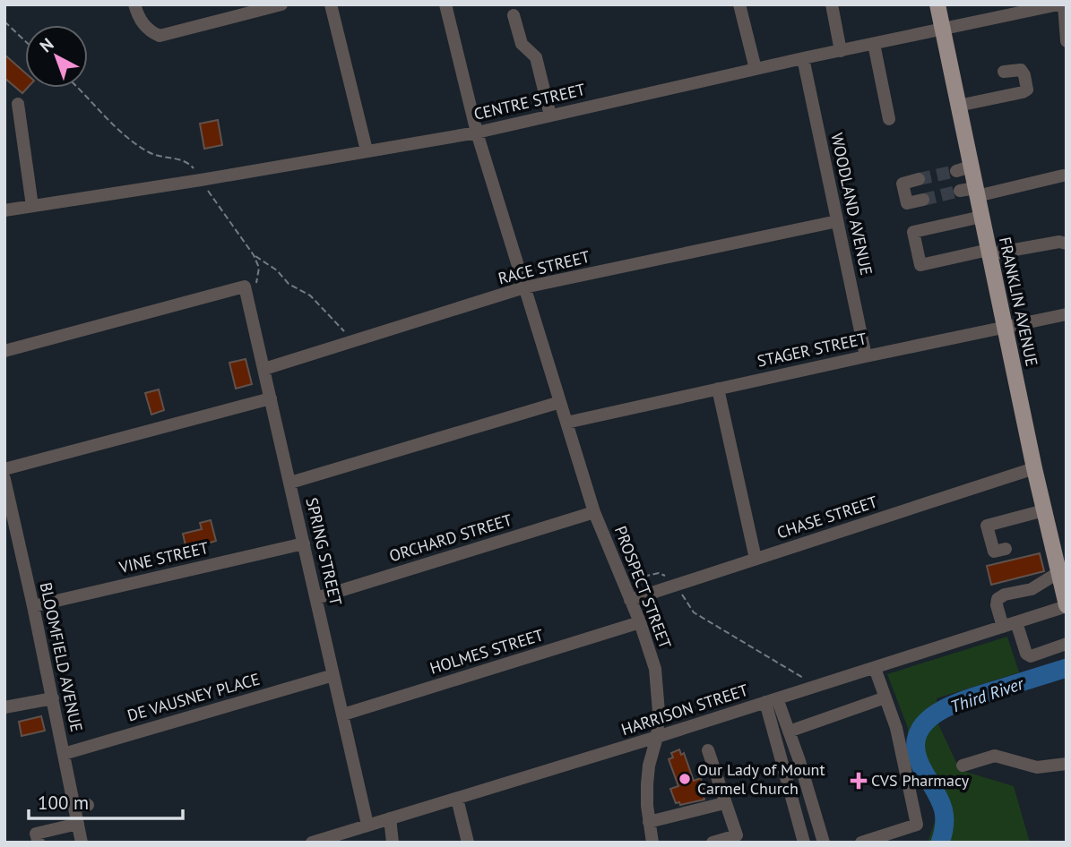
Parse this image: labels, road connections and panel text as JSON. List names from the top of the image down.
{
  "streets": {
    "main road": ["FRANKLIN AVENUE"],
    "street": [
      "CENTRE STREET",
      "WOODLAND AVENUE",
      "RACE STREET",
      "STAGER STREET",
      "CHASE STREET",
      "ORCHARD STREET",
      "SPRING STREET",
      "VINE STREET",
      "PROSPECT STREET",
      "HOLMES STREET",
      "BLOOMFIELD AVENUE",
      "DE VAUSNEY PLACE",
      "HARRISON STREET"
    ]
  },
  "crossings": [
    ["CENTRE STREET", "WOODLAND AVENUE"],
    ["CENTRE STREET", "FRANKLIN AVENUE"],
    ["WOODLAND AVENUE", "RACE STREET"],
    ["WOODLAND AVENUE", "STAGER STREET"],
    ["RACE STREET", "SPRING STREET"],
    ["FRANKLIN AVENUE", "STAGER STREET"],
    ["FRANKLIN AVENUE", "CHASE STREET"],
    ["FRANKLIN AVENUE", "HARRISON STREET"],
    ["STAGER STREET", "PROSPECT STREET"],
    ["CHASE STREET", "PROSPECT STREET"],
    ["ORCHARD STREET", "SPRING STREET"],
    ["ORCHARD STREET", "PROSPECT STREET"],
    ["SPRING STREET", "VINE STREET"],
    ["SPRING STREET", "HOLMES STREET"],
    ["SPRING STREET", "DE VAUSNEY PLACE"],
    ["SPRING STREET", "HARRISON STREET"],
    ["VINE STREET", "BLOOMFIELD AVENUE"],
    ["PROSPECT STREET", "HOLMES STREET"],
    ["PROSPECT STREET", "HARRISON STREET"],
    ["BLOOMFIELD AVENUE", "DE VAUSNEY PLACE"]
  ],
  "water": ["Third River"],
  "places": {
    "other": ["Our Lady of Mount Carmel Church"],
    "health": ["CVS Pharmacy"]
  },
  "scale_bar": "100 m",
  "north": "top left"
}
